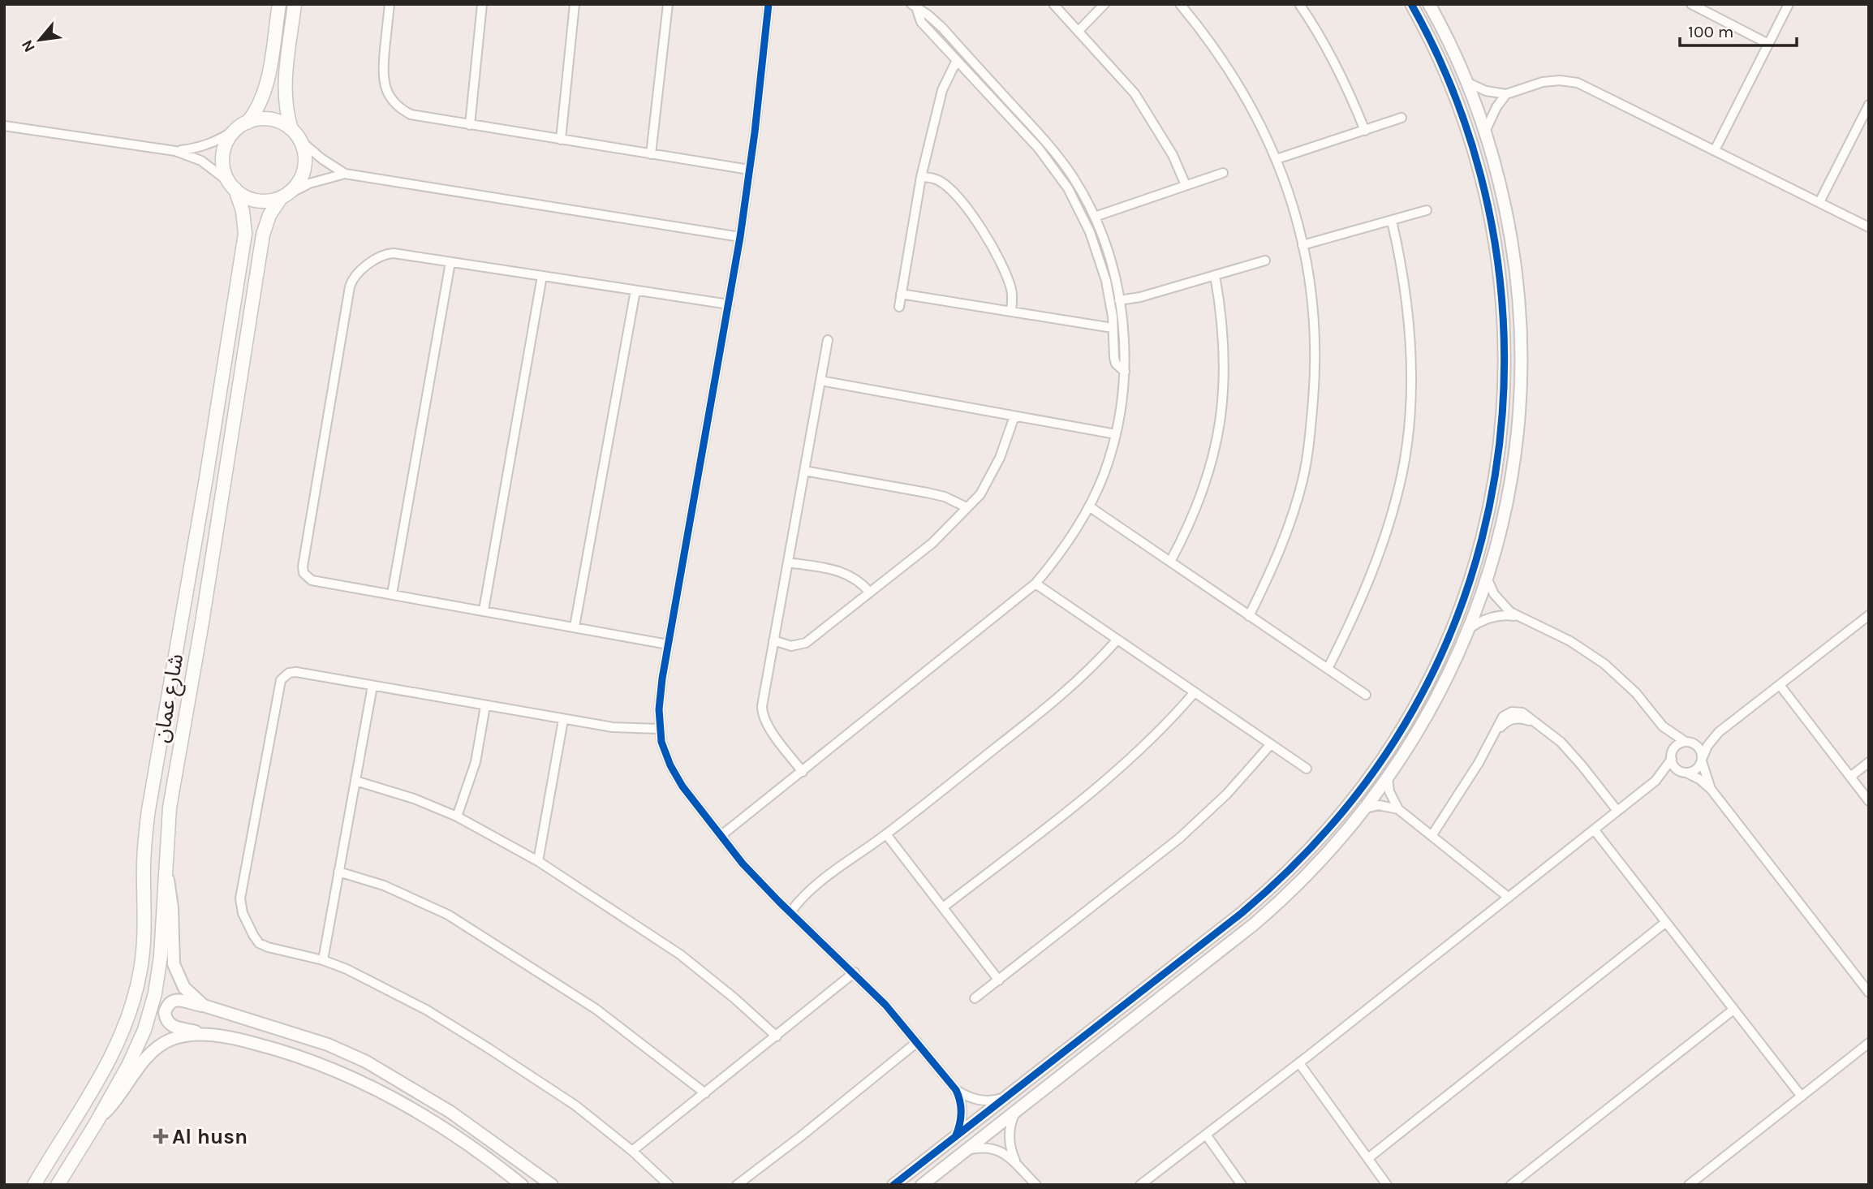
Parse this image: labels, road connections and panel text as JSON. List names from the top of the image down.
{
  "streets": {
    "main road": ["شارع عمان"]
  },
  "places": {
    "health": ["Al husn"]
  },
  "scale_bar": "100 m",
  "north": "bottom left"
}
